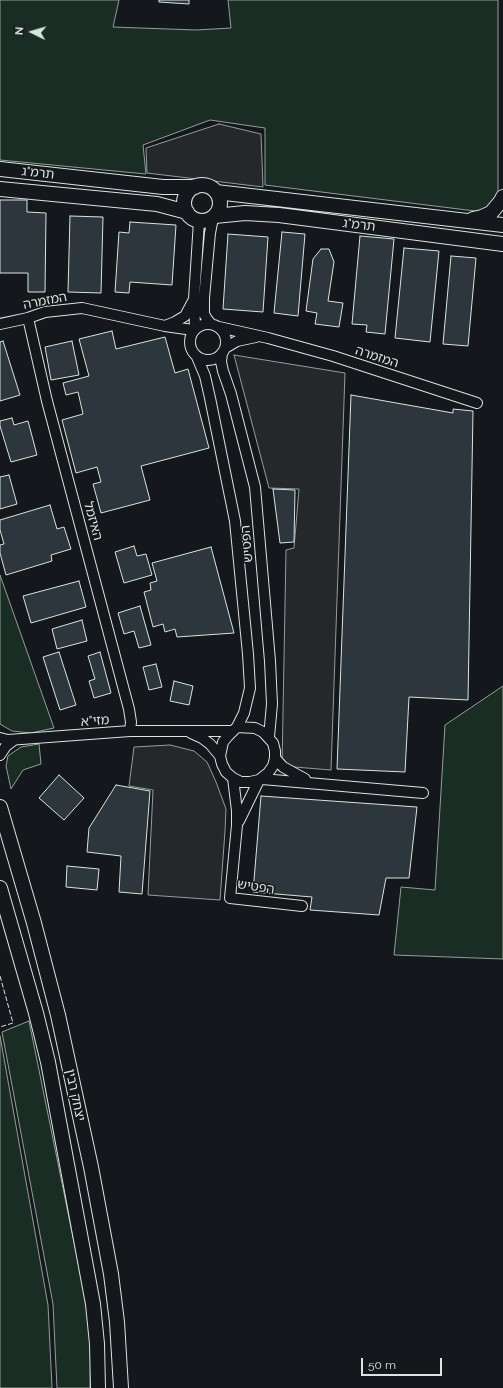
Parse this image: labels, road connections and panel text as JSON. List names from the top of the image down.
{
  "streets": {
    "main road": ["תרמ\"ג", "יצחק רבין"],
    "street": [
      "המזמרה",
      "האיזמל",
      "הפטיש",
      "מזי\"א"
    ]
  },
  "crossings": [
    ["המזמרה", "האיזמל"],
    ["המזמרה", "הפטיש"],
    ["האיזמל", "מזי\"א"],
    ["הפטיש", "מזי\"א"]
  ],
  "scale_bar": "50 m",
  "north": "left"
}
